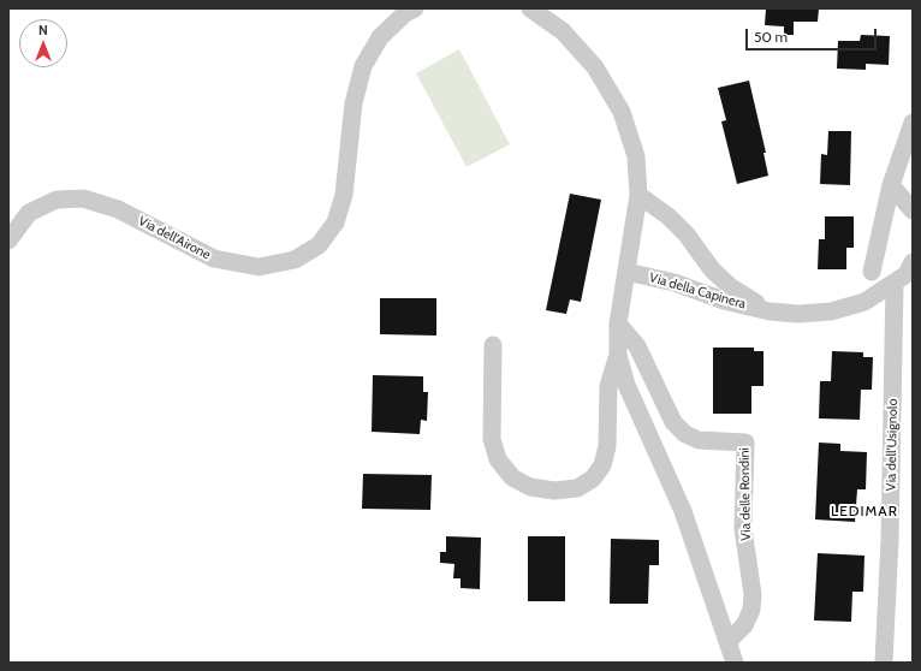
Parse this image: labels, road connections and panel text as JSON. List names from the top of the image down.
{
  "streets": {
    "street": [
      "Via dell'Airone",
      "Via della Capinera",
      "Via dell'Usignolo",
      "Via delle Rondini"
    ]
  },
  "crossings": [
    ["Via della Capinera", "Via dell'Usignolo"]
  ],
  "districts": ["LEDIMAR"],
  "scale_bar": "50 m",
  "north": "top"
}
